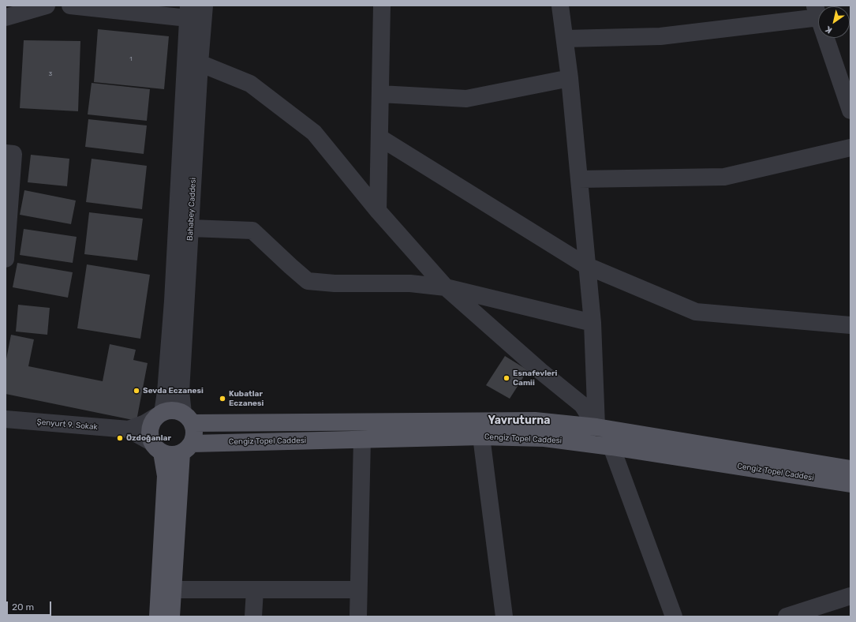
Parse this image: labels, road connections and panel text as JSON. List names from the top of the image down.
{
  "streets": {
    "main road": ["Cengiz Topel Caddesi"],
    "street": ["Bahabey Caddesi", "Şenyurt 9. Sokak"]
  },
  "crossings": [
    ["Bahabey Caddesi", "Cengiz Topel Caddesi"]
  ],
  "districts": ["Yavruturna"],
  "places": [
    "Esnafevleri Camii",
    "Sevda Eczanesi",
    "Kubatlar Eczanesi",
    "Özdoğanlar"
  ],
  "house_numbers": ["1", "3"],
  "scale_bar": "20 m",
  "north": "bottom left"
}
